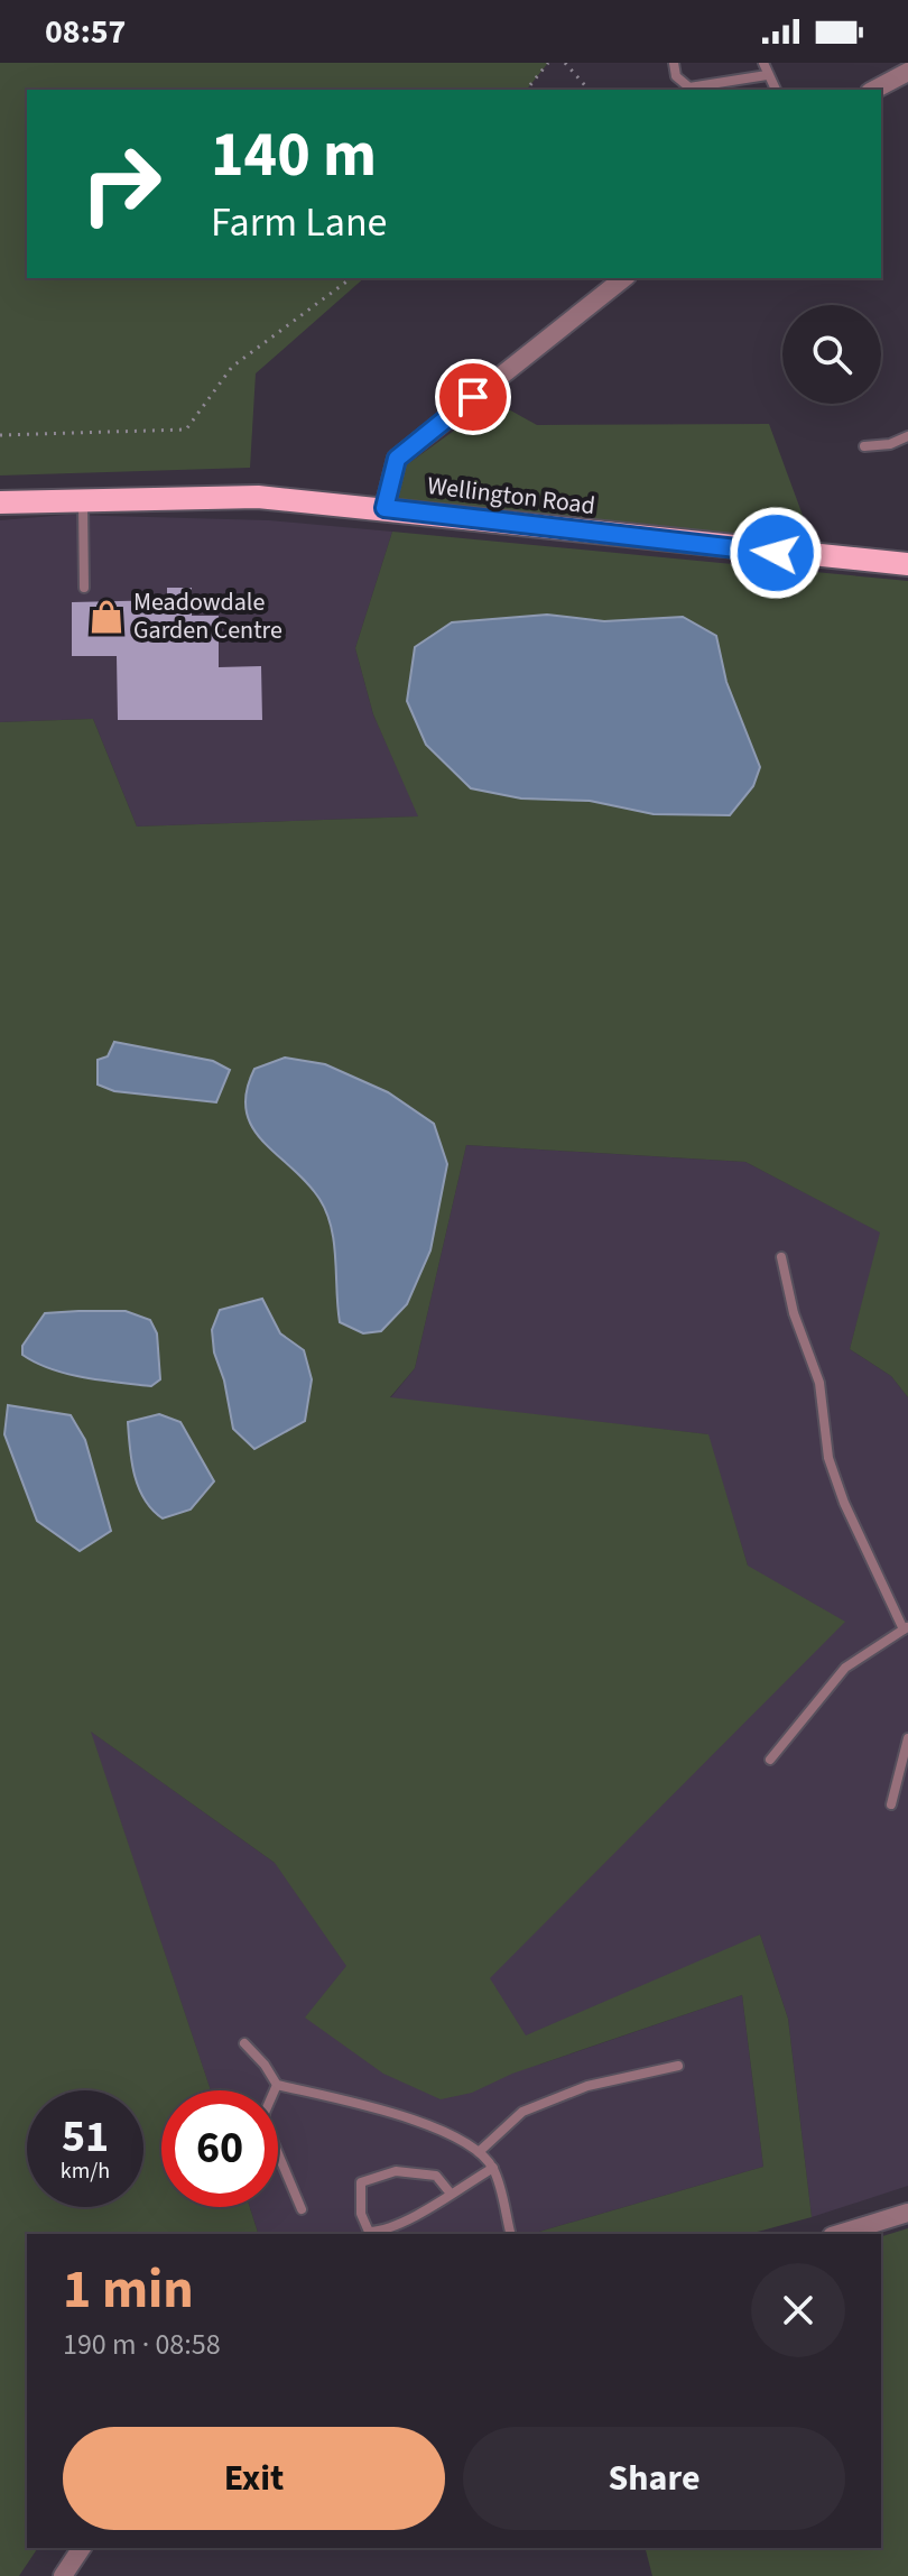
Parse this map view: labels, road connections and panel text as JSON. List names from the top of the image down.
{
  "streets": {
    "main road": ["Wellington Road"]
  },
  "places": {
    "shop": ["Meadowdale Garden Centre"]
  },
  "page": {
    "status": "08:57",
    "turn": ["140 m", "Farm Lane"],
    "speed": "51 km/h",
    "limit": "60",
    "heading": ["1 min", "190 m · 08:58"],
    "buttons": ["Exit", "Share"]
  }
}
